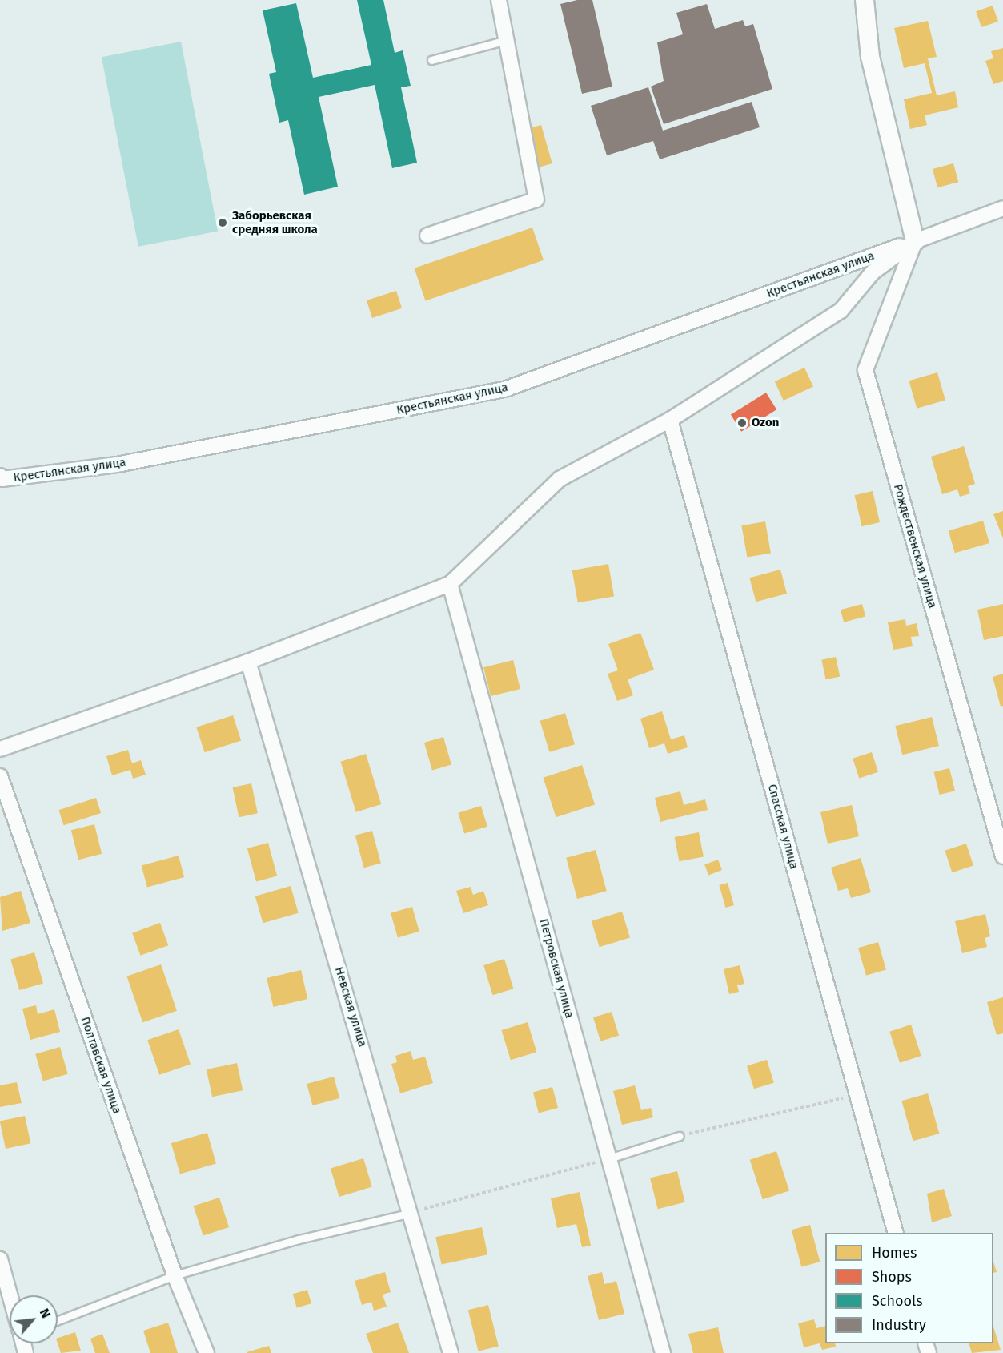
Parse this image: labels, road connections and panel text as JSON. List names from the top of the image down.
{
  "streets": {
    "street": [
      "Крестьянская улица",
      "Рождественская улица",
      "Спасская улица",
      "Петровская улица",
      "Невская улица",
      "Полтавская улица"
    ]
  },
  "crossings": [
    ["Крестьянская улица", "Рождественская улица"]
  ],
  "places": ["Заборьевская средняя школа", "Ozon"],
  "legend": [
    "Homes",
    "Shops",
    "Schools",
    "Industry"
  ],
  "north": "top right"
}
